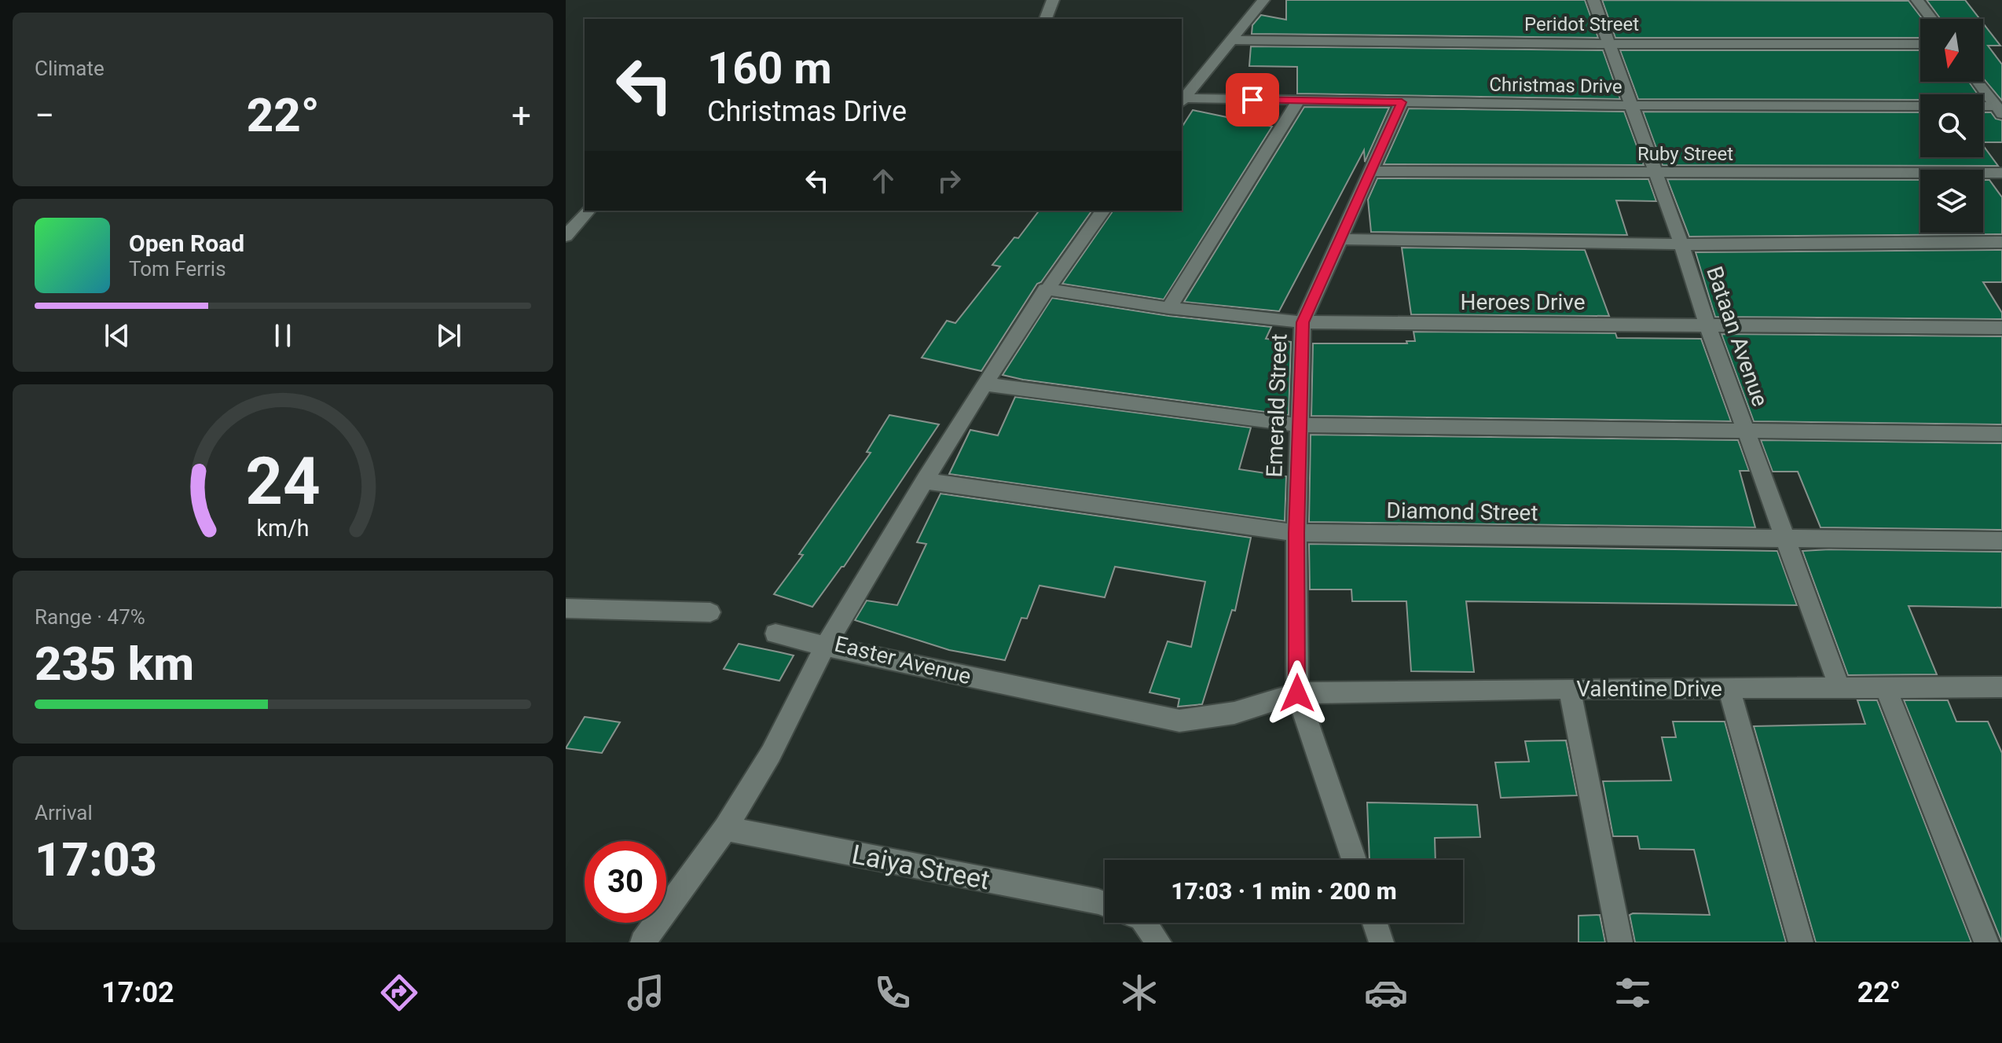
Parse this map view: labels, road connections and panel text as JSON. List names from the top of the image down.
{
  "streets": {
    "street": [
      "Peridot Street",
      "Christmas Drive",
      "Ruby Street",
      "Heroes Drive",
      "Bataan Avenue",
      "Emerald Street",
      "Diamond Street",
      "Easter Avenue",
      "Valentine Drive",
      "Laiya Street"
    ]
  },
  "crossings": [
    ["Peridot Street", "Bataan Avenue"],
    ["Christmas Drive", "Bataan Avenue"],
    ["Christmas Drive", "Emerald Street"],
    ["Ruby Street", "Bataan Avenue"],
    ["Ruby Street", "Emerald Street"],
    ["Heroes Drive", "Bataan Avenue"],
    ["Heroes Drive", "Emerald Street"],
    ["Heroes Drive", "Easter Avenue"],
    ["Bataan Avenue", "Diamond Street"],
    ["Bataan Avenue", "Valentine Drive"],
    ["Emerald Street", "Diamond Street"],
    ["Emerald Street", "Easter Avenue"],
    ["Emerald Street", "Valentine Drive"],
    ["Diamond Street", "Easter Avenue"],
    ["Easter Avenue", "Valentine Drive"]
  ],
  "north": "bottom",
  "page": {
    "tile": [
      "Climate",
      ["Range · 47%", "235 km"],
      ["Arrival", "17:03"]
    ],
    "turn": ["160 m", "Christmas Drive"],
    "heat": ["−", "22°", "+"],
    "song": ["Open Road", "Tom Ferris"],
    "limit": "30",
    "trip": "17:03 · 1 min · 200 m",
    "tabs": ["17:02", "22°"],
    "gauge": ["24", "km/h"]
  }
}
